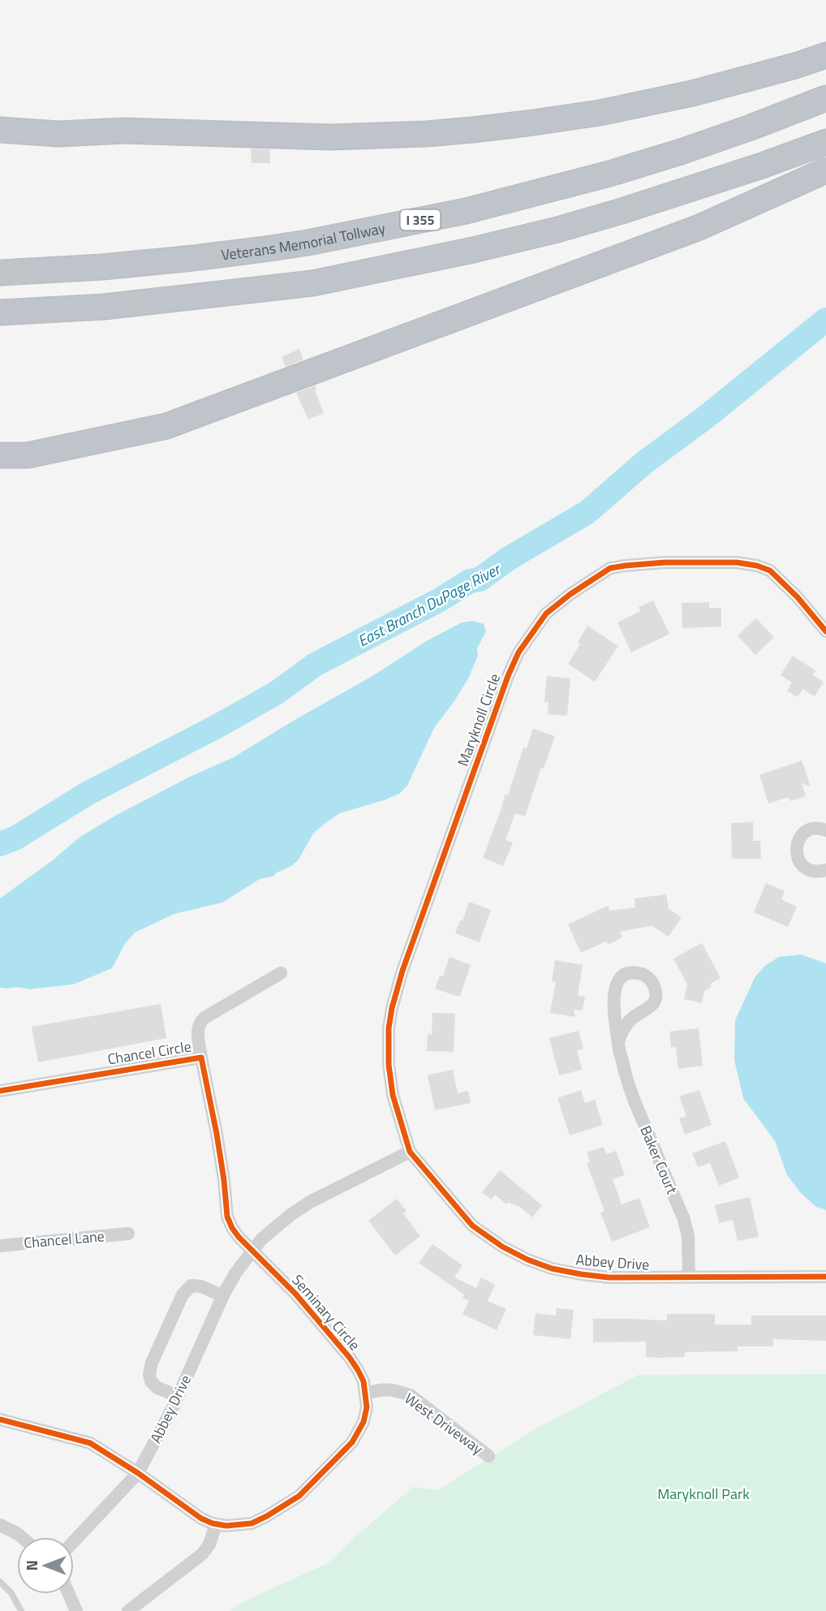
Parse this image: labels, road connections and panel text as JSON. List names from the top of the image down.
{
  "streets": {
    "highway": ["I 355", "Veterans Memorial Tollway"],
    "street": [
      "Maryknoll Circle",
      "Chancel Circle",
      "Baker Court",
      "Chancel Lane",
      "Abbey Drive",
      "Seminary Circle",
      "West Driveway"
    ]
  },
  "crossings": [
    ["Maryknoll Circle", "Abbey Drive"],
    ["Chancel Circle", "Abbey Drive"],
    ["Chancel Circle", "Seminary Circle"],
    ["Baker Court", "Abbey Drive"],
    ["Abbey Drive", "Seminary Circle"],
    ["Seminary Circle", "West Driveway"]
  ],
  "water": ["East Branch DuPage River"],
  "parks": ["Maryknoll Park"],
  "north": "left"
}
